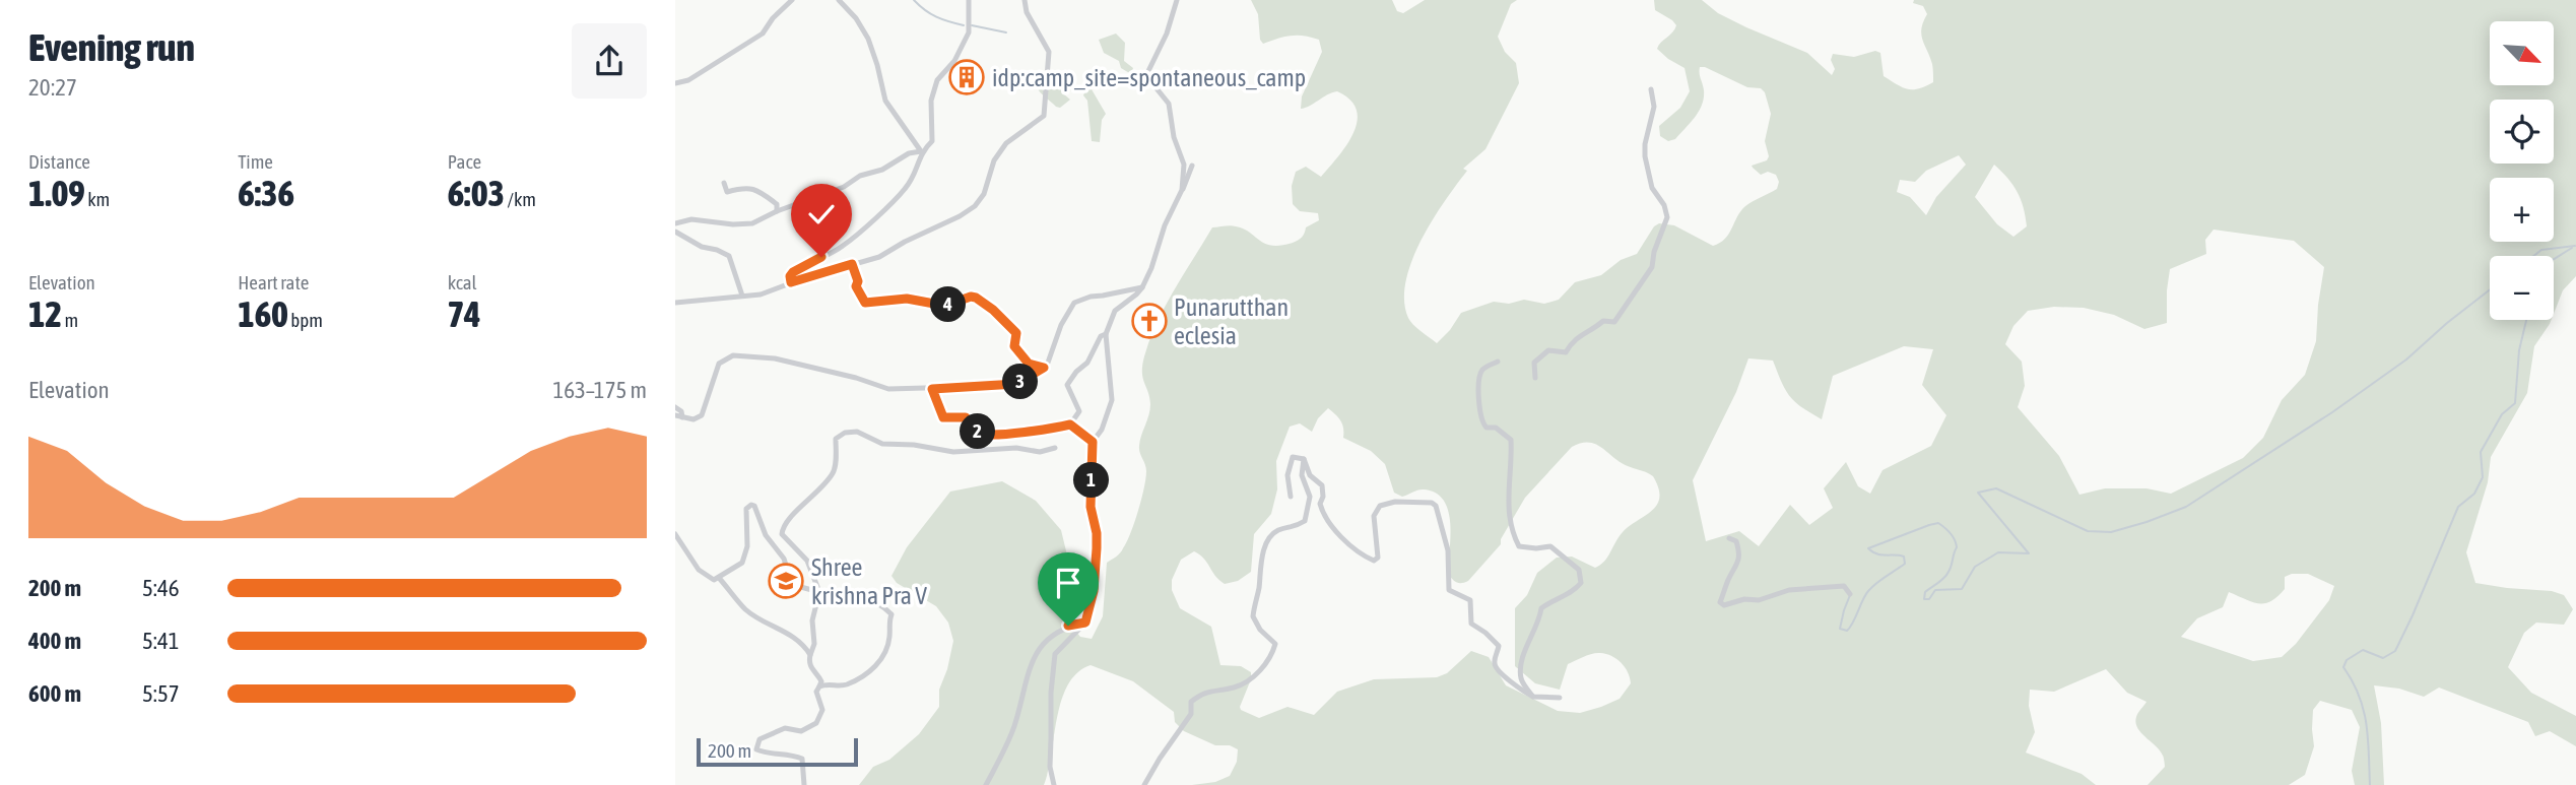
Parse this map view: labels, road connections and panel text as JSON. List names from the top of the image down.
{
  "places": {
    "building": ["idp:camp_site=spontaneous_camp"],
    "church": ["Punarutthan eclesia"],
    "school or university": ["Shree krishna Pra V"]
  },
  "scale_bar": "200 m",
  "north": "bottom right",
  "page": {
    "heading": ["Evening run", "20:27"],
    "map_buttons": ["+", "−"],
    "stats": [
      ["Distance", "1.09 km"],
      ["Time", "6:36"],
      ["Pace", "6:03 /km"],
      ["Elevation", "12 m"],
      ["Heart rate", "160 bpm"],
      ["kcal", "74"]
    ],
    "pins": [
      "4",
      "3",
      "2",
      "1"
    ],
    "chart": ["Elevation", "163–175 m"],
    "list": [
      {
        "name": "200 m",
        "note": "5:46"
      },
      {
        "name": "400 m",
        "note": "5:41"
      },
      {
        "name": "600 m",
        "note": "5:57"
      }
    ],
    "scale": "200 m"
  }
}
